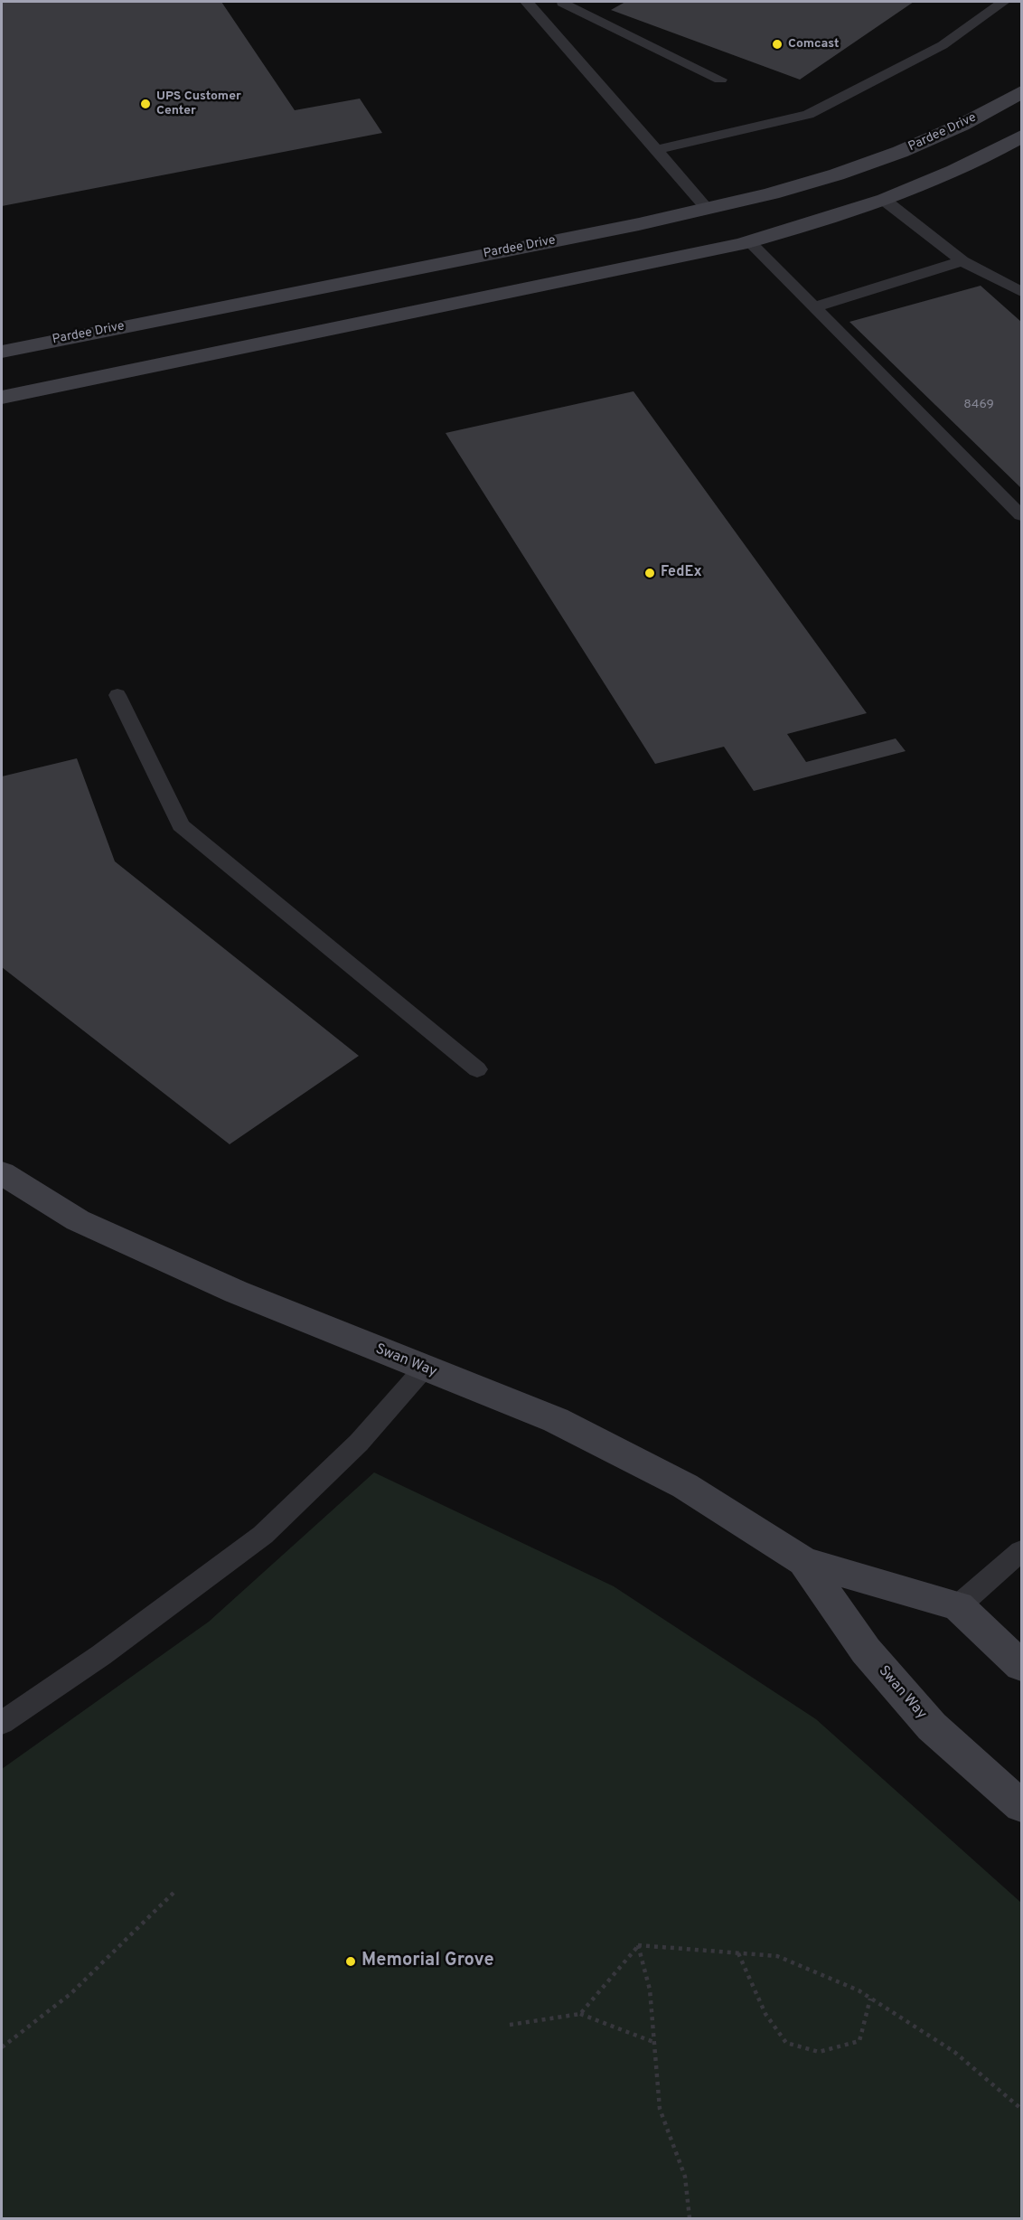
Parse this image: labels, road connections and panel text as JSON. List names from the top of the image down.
{
  "streets": {
    "main road": ["Pardee Drive", "Swan Way"]
  },
  "places": [
    "Comcast",
    "UPS Customer Center",
    "FedEx",
    "Memorial Grove"
  ],
  "house_numbers": ["8469"]
}
